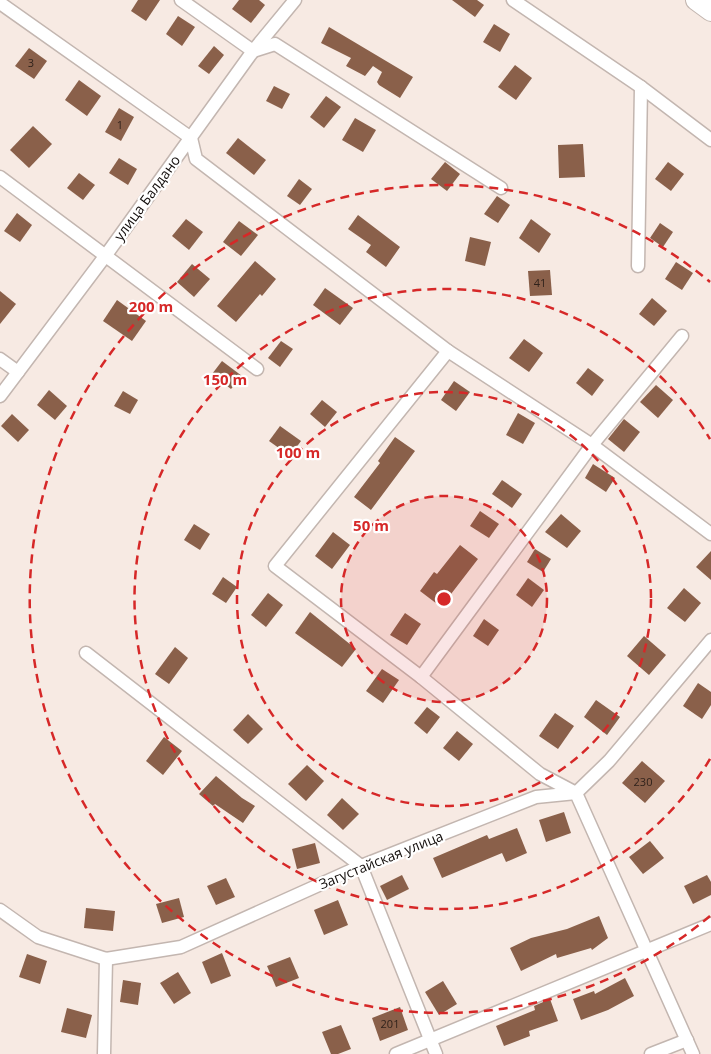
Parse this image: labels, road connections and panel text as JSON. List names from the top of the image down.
{
  "streets": {
    "street": ["улица Балдано", "Загустайская улица"]
  },
  "house_numbers": [
    "3",
    "1",
    "41",
    "230",
    "201"
  ],
  "rings": [
    "200 m",
    "150 m",
    "100 m",
    "50 m"
  ]
}
